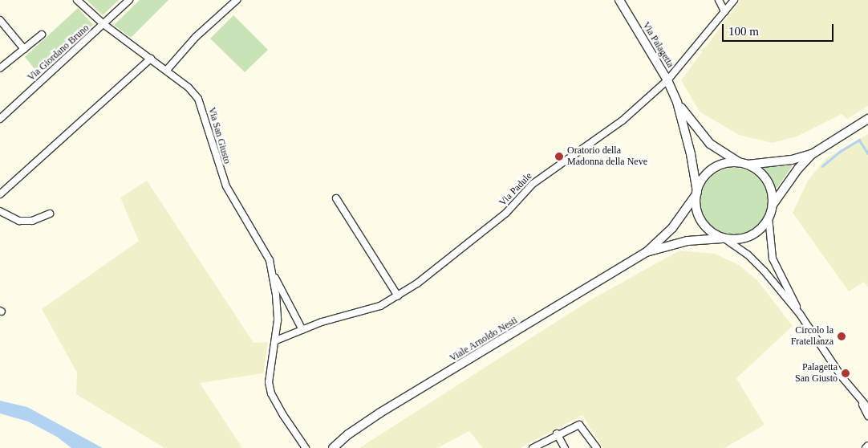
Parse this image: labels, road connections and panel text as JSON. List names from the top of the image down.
{
  "streets": {
    "street": [
      "Via Palagetta",
      "Via Giordano Bruno",
      "Via San Giusto",
      "Via Padule",
      "Viale Arnoldo Nesti"
    ]
  },
  "crossings": [
    ["Via Palagetta", "Via Padule"],
    ["Via Palagetta", "Viale Arnoldo Nesti"],
    ["Via Giordano Bruno", "Via San Giusto"],
    ["Via San Giusto", "Via Padule"]
  ],
  "places": ["Oratorio della Madonna della Neve", "Circolo la Fratellanza", "Palagetta San Giusto"],
  "scale_bar": "100 m"
}
